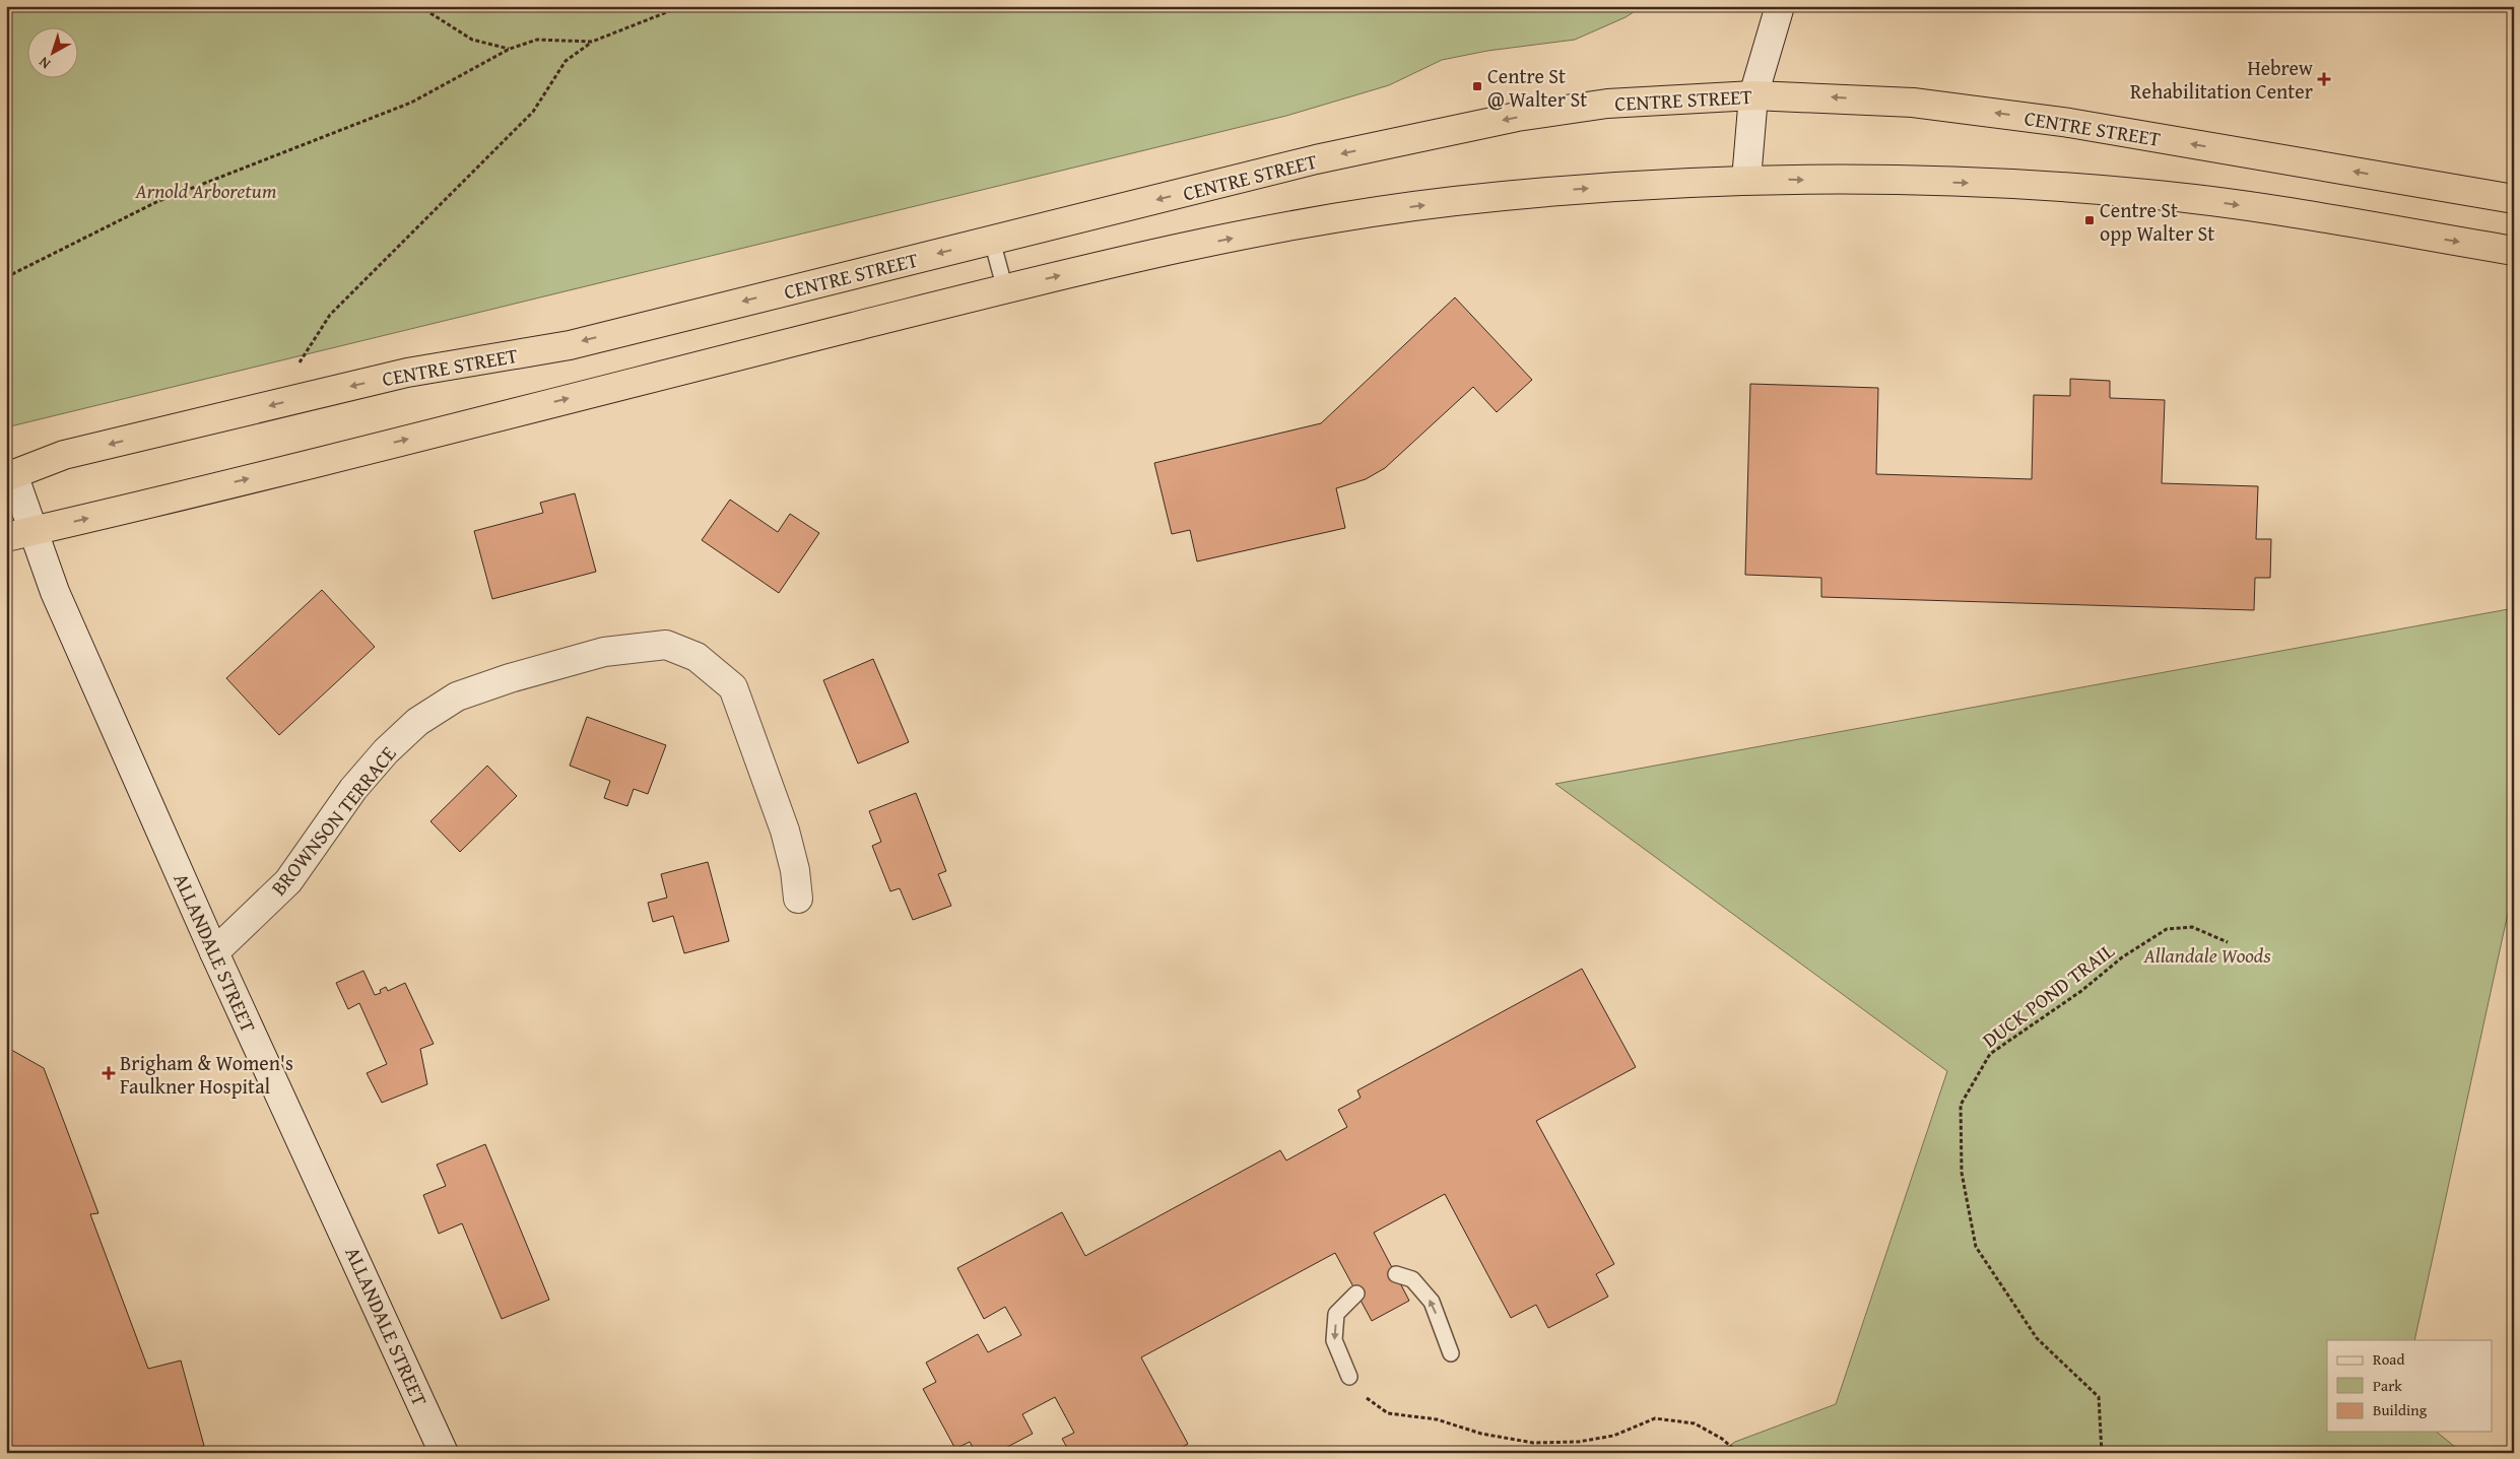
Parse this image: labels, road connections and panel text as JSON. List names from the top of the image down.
{
  "streets": {
    "highway": ["CENTRE STREET"],
    "street": ["BROWNSON TERRACE", "ALLANDALE STREET"],
    "path": ["DUCK POND TRAIL"]
  },
  "crossings": [
    ["CENTRE STREET", "ALLANDALE STREET"],
    ["BROWNSON TERRACE", "ALLANDALE STREET"]
  ],
  "parks": ["Arnold Arboretum", "Allandale Woods"],
  "places": {
    "health": ["Hebrew Rehabilitation Center", "Brigham & Women's Faulkner Hospital"],
    "transit": ["Centre St @ Walter St", "Centre St opp Walter St"]
  },
  "legend": ["Road", "Park", "Building"],
  "north": "bottom left"
}
